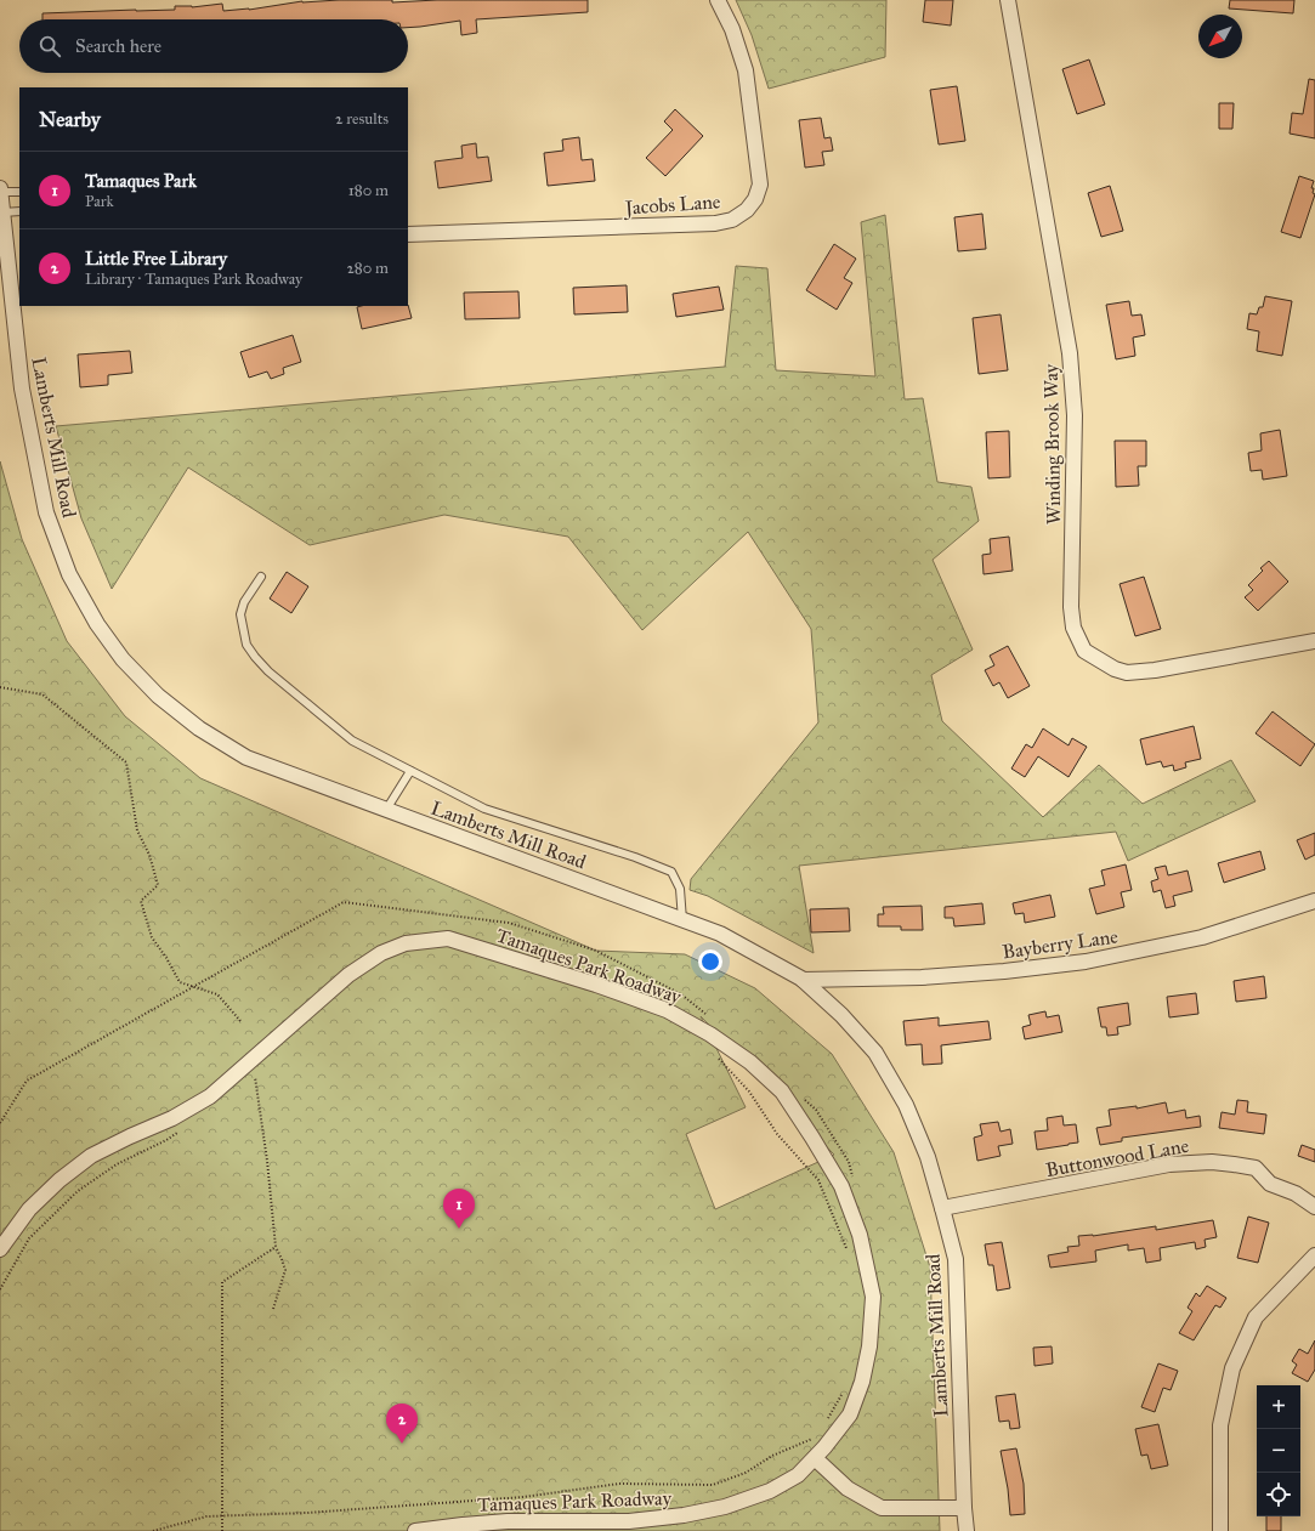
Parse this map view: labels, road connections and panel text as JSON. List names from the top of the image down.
{
  "streets": {
    "street": [
      "Jacobs Lane",
      "Lamberts Mill Road",
      "Winding Brook Way",
      "Bayberry Lane",
      "Tamaques Park Roadway",
      "Buttonwood Lane"
    ]
  },
  "crossings": [
    ["Lamberts Mill Road", "Bayberry Lane"],
    ["Lamberts Mill Road", "Buttonwood Lane"]
  ],
  "north": "bottom left",
  "page": {
    "search": "Search here",
    "heading": ["Nearby", "2 results"],
    "list": [
      {
        "mark": "1",
        "name": "Tamaques Park",
        "note": "Park",
        "value": "180 m"
      },
      {
        "mark": "2",
        "name": "Little Free Library",
        "note": "Library · Tamaques Park Roadway",
        "value": "280 m"
      }
    ],
    "pins": ["1", "2"],
    "map_buttons": ["+", "−"]
  }
}
